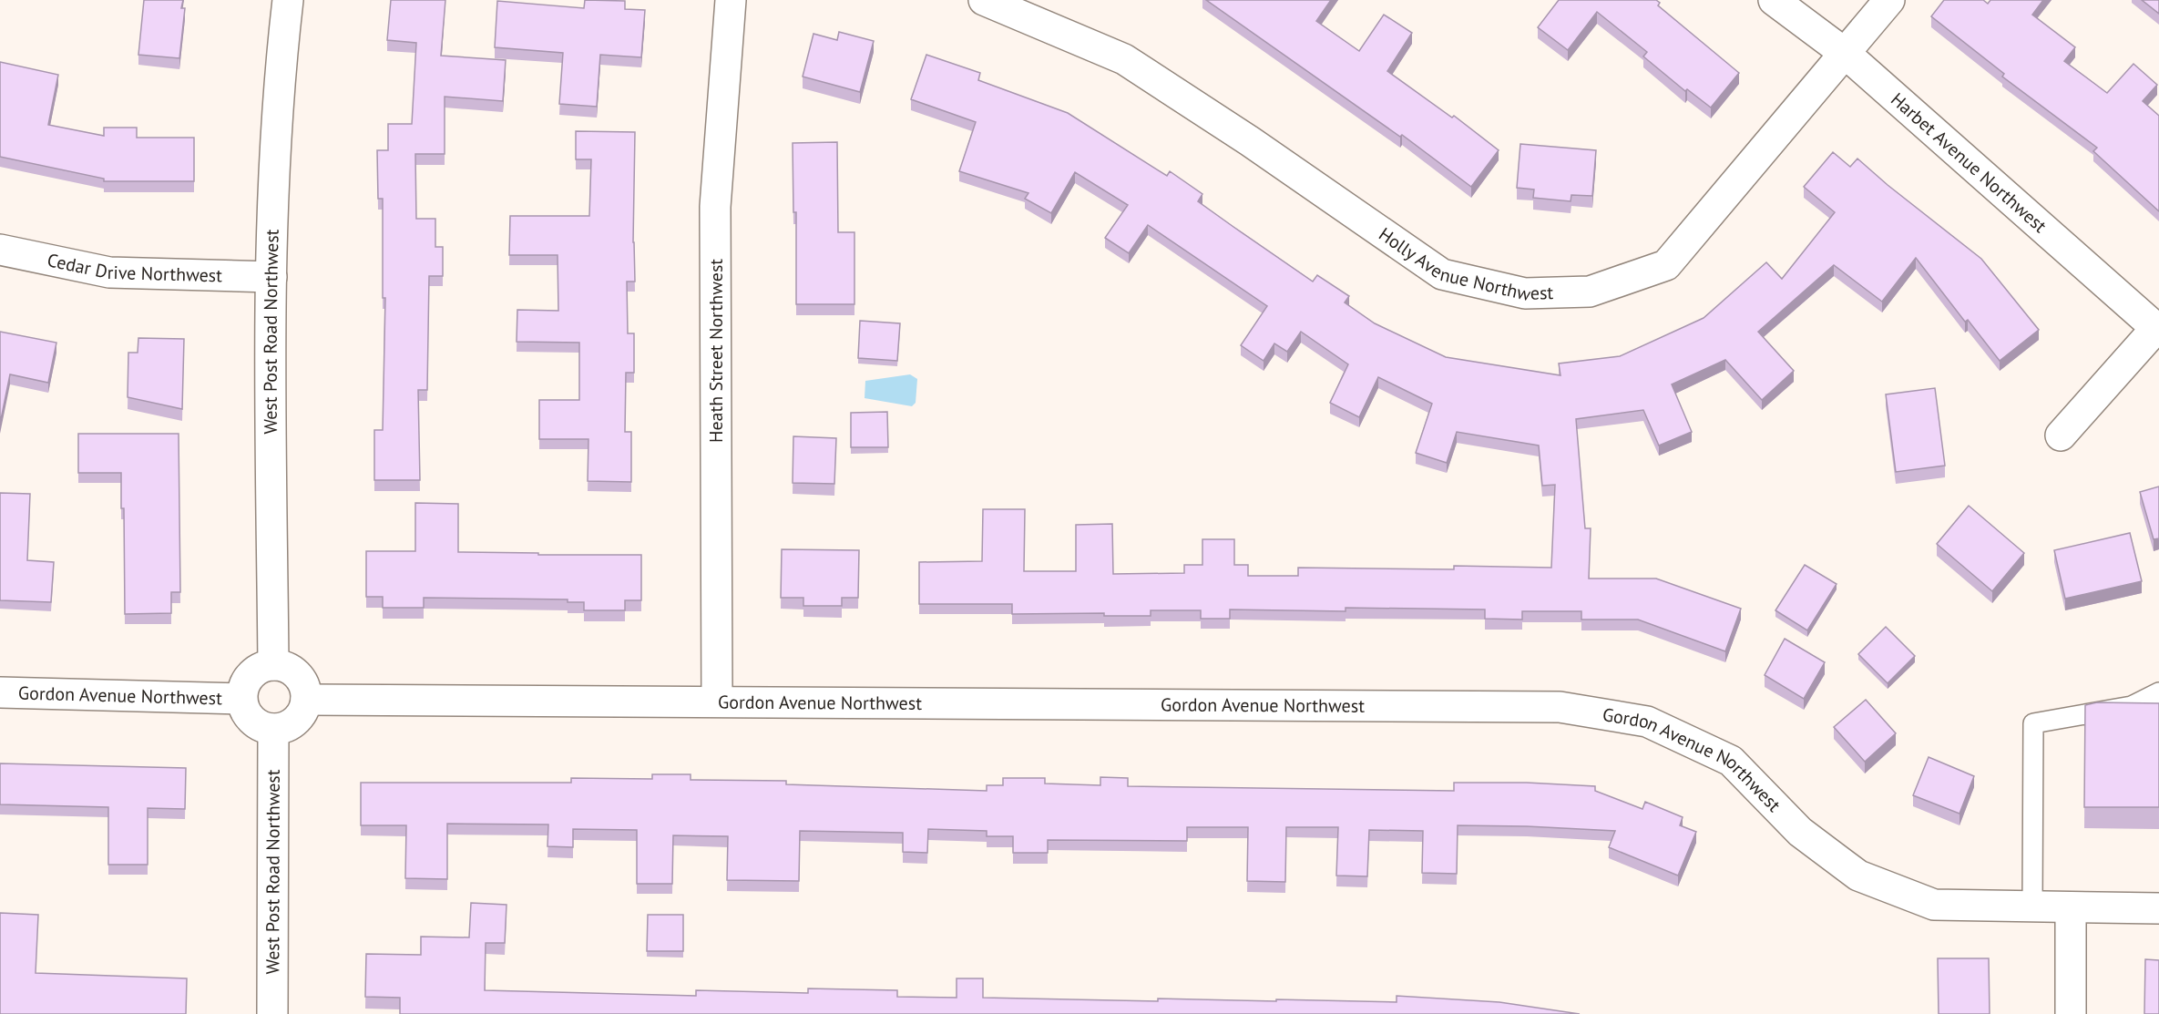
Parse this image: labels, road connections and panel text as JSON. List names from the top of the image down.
{
  "streets": {
    "street": [
      "Harbet Avenue Northwest",
      "Holly Avenue Northwest",
      "Cedar Drive Northwest",
      "West Post Road Northwest",
      "Heath Street Northwest",
      "Gordon Avenue Northwest"
    ]
  },
  "crossings": [
    ["Harbet Avenue Northwest", "Holly Avenue Northwest"],
    ["Cedar Drive Northwest", "West Post Road Northwest"],
    ["West Post Road Northwest", "Gordon Avenue Northwest"],
    ["Heath Street Northwest", "Gordon Avenue Northwest"]
  ]
}
